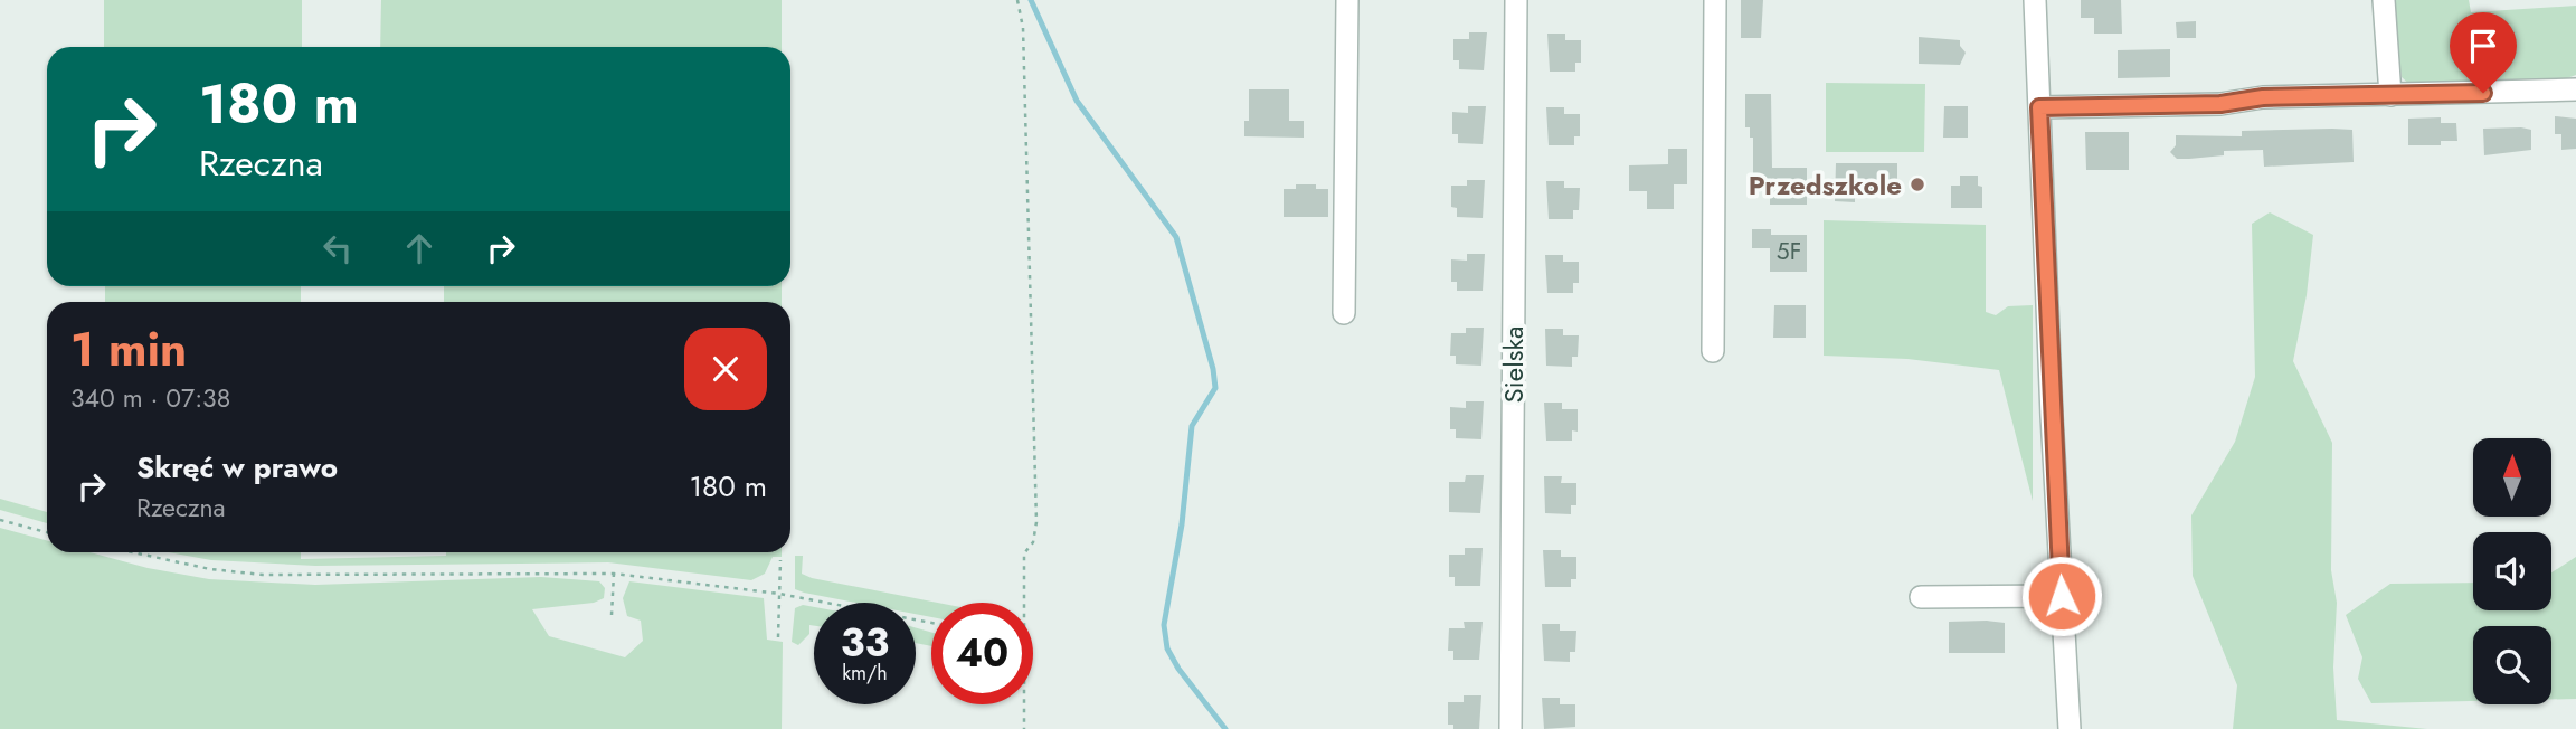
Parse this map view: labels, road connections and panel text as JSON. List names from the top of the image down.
{
  "streets": {
    "street": ["Sielska"]
  },
  "places": ["Przedszkole"],
  "house_numbers": ["5F"],
  "north": "top",
  "page": {
    "turn": ["180 m", "Rzeczna"],
    "heading": ["1 min", "340 m · 07:38"],
    "list": [
      {
        "name": "Skręć w prawo",
        "note": "Rzeczna",
        "value": "180 m"
      }
    ],
    "speed": "33 km/h",
    "limit": "40"
  }
}
